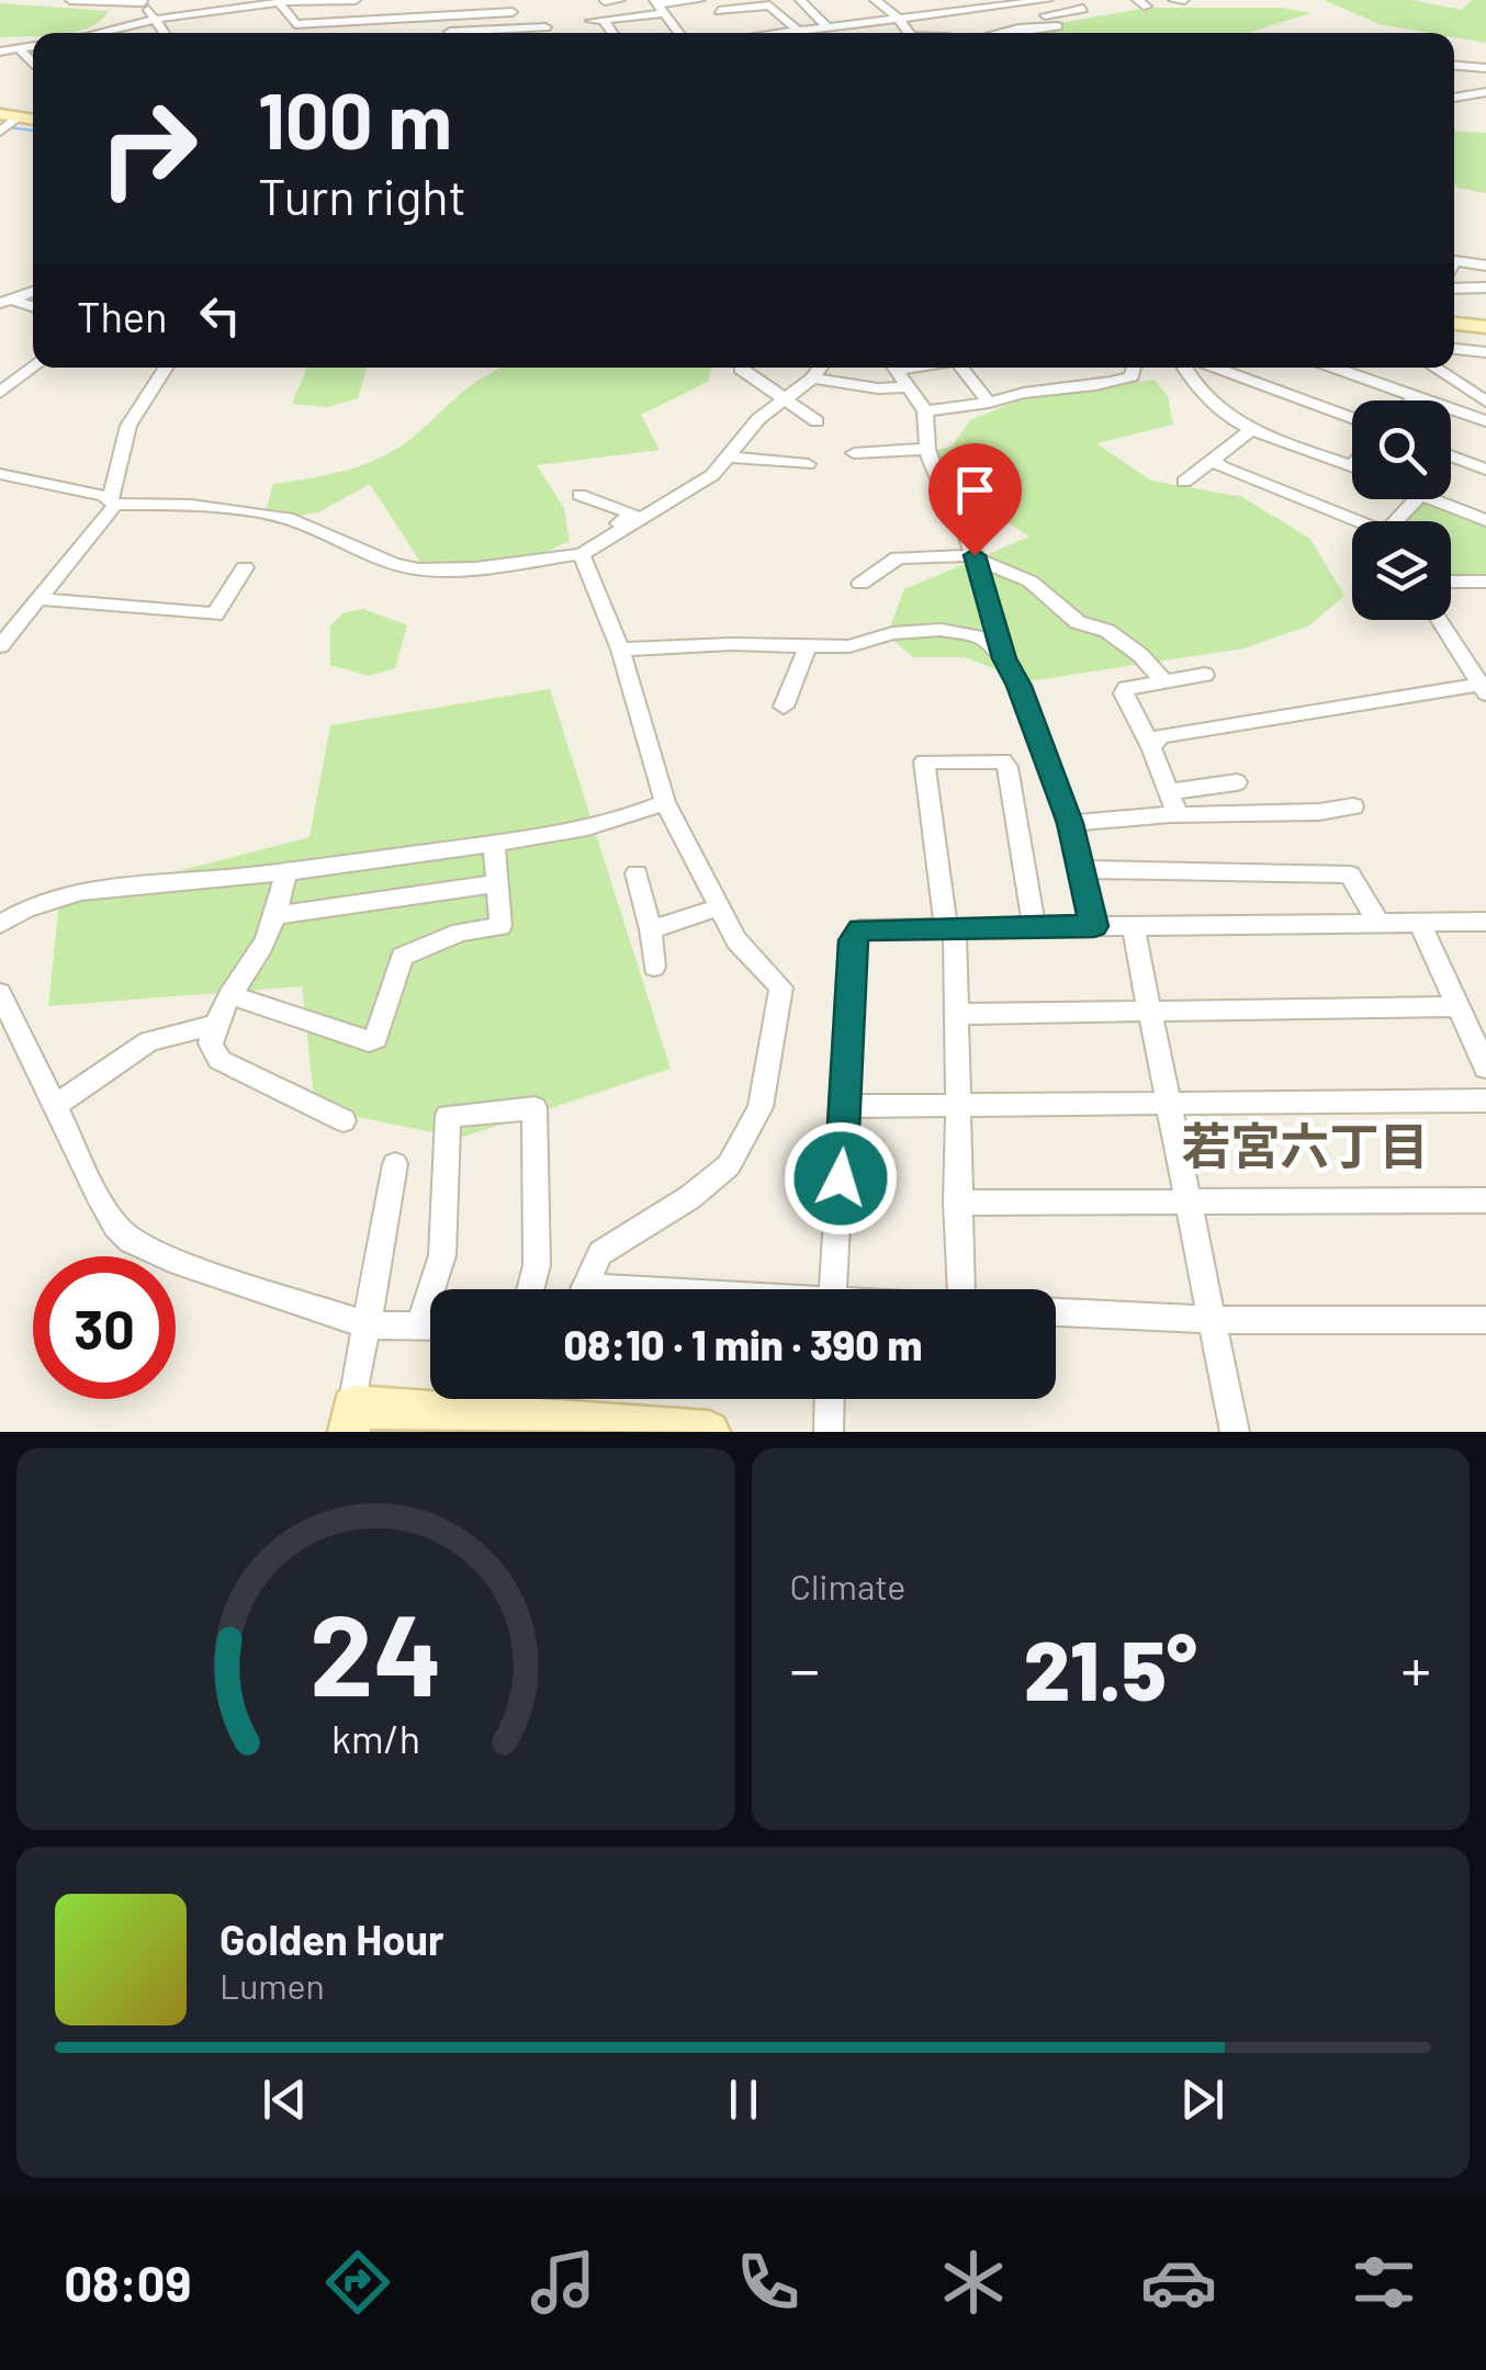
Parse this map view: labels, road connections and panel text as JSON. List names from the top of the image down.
{
  "districts": ["若宮六丁目"],
  "page": {
    "turn": ["100 m", "Turn right"],
    "then": "Then",
    "limit": "30",
    "trip": "08:10 · 1 min · 390 m",
    "tile": "Climate",
    "heat": ["−", "21.5°", "+"],
    "song": ["Golden Hour", "Lumen"],
    "tabs": "08:09",
    "gauge": ["24", "km/h"]
  }
}
